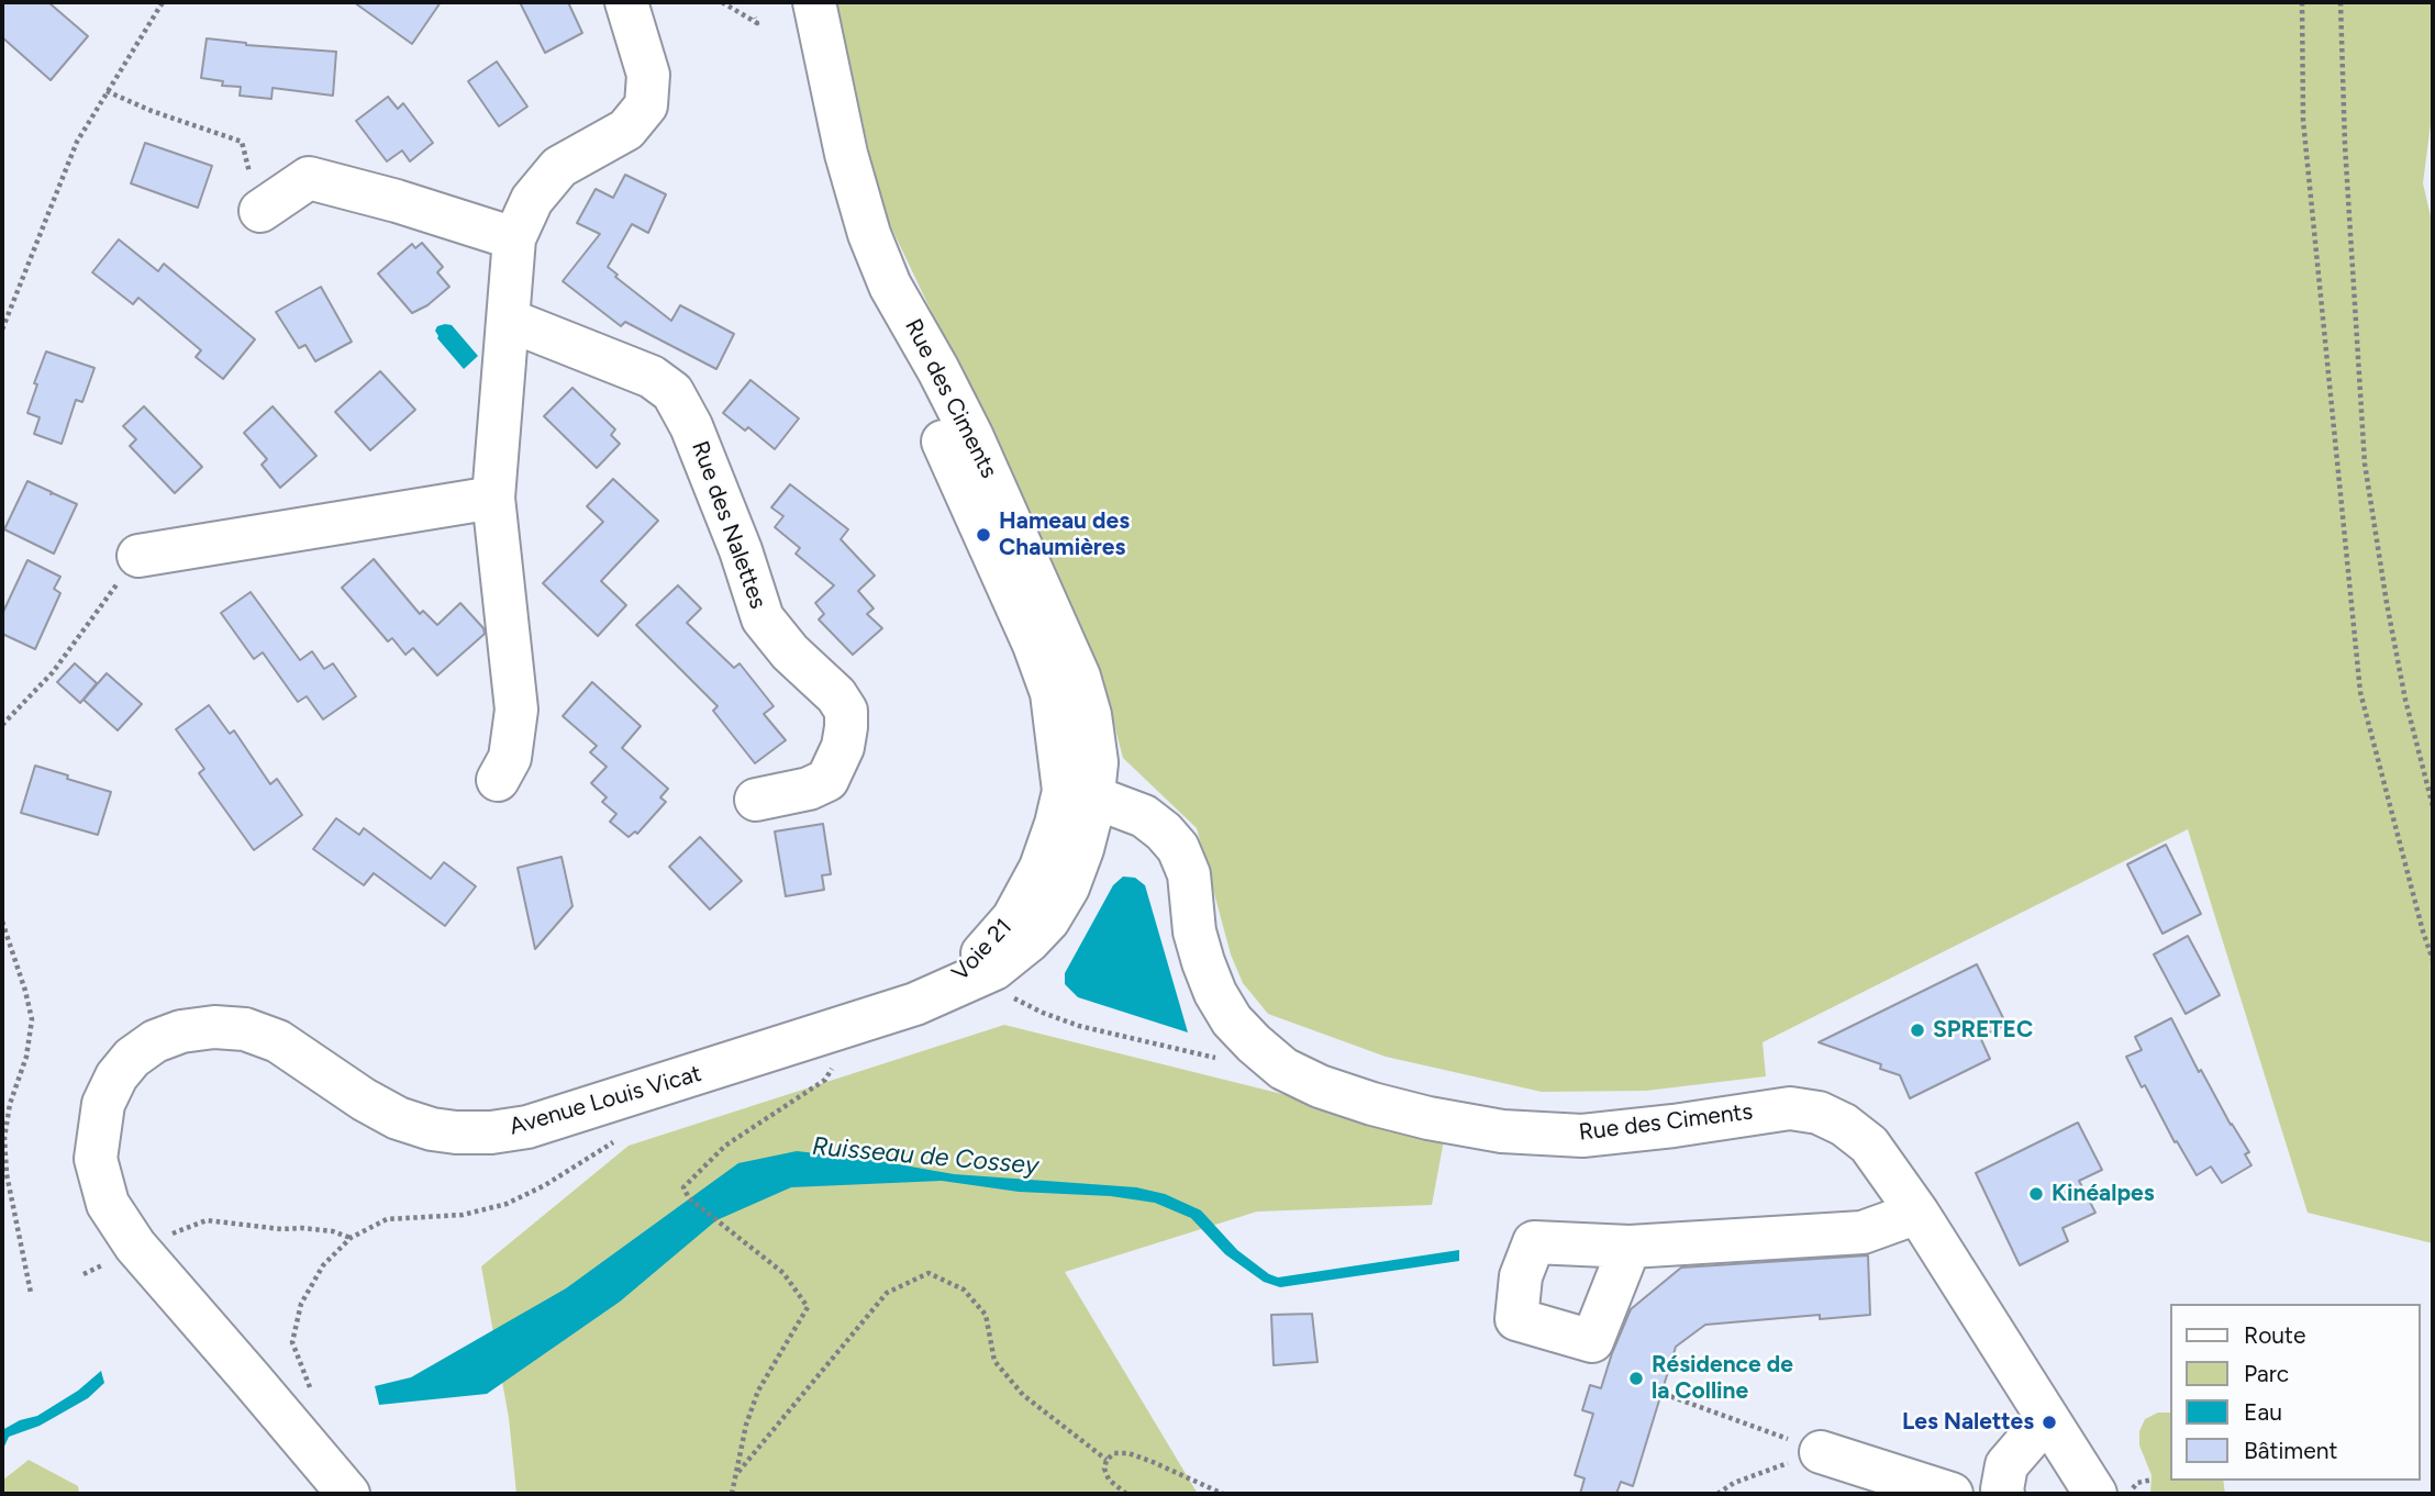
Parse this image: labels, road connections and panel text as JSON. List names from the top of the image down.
{
  "streets": {
    "street": [
      "Rue des Ciments",
      "Rue des Nalettes",
      "Voie 21",
      "Avenue Louis Vicat"
    ]
  },
  "crossings": [
    ["Rue des Ciments", "Voie 21"],
    ["Voie 21", "Avenue Louis Vicat"]
  ],
  "water": ["Ruisseau de Cossey"],
  "places": [
    "Hameau des Chaumières",
    "SPRETEC",
    "Kinéalpes",
    "Résidence de la Colline",
    "Les Nalettes"
  ],
  "legend": [
    "Route",
    "Parc",
    "Eau",
    "Bâtiment"
  ]
}
